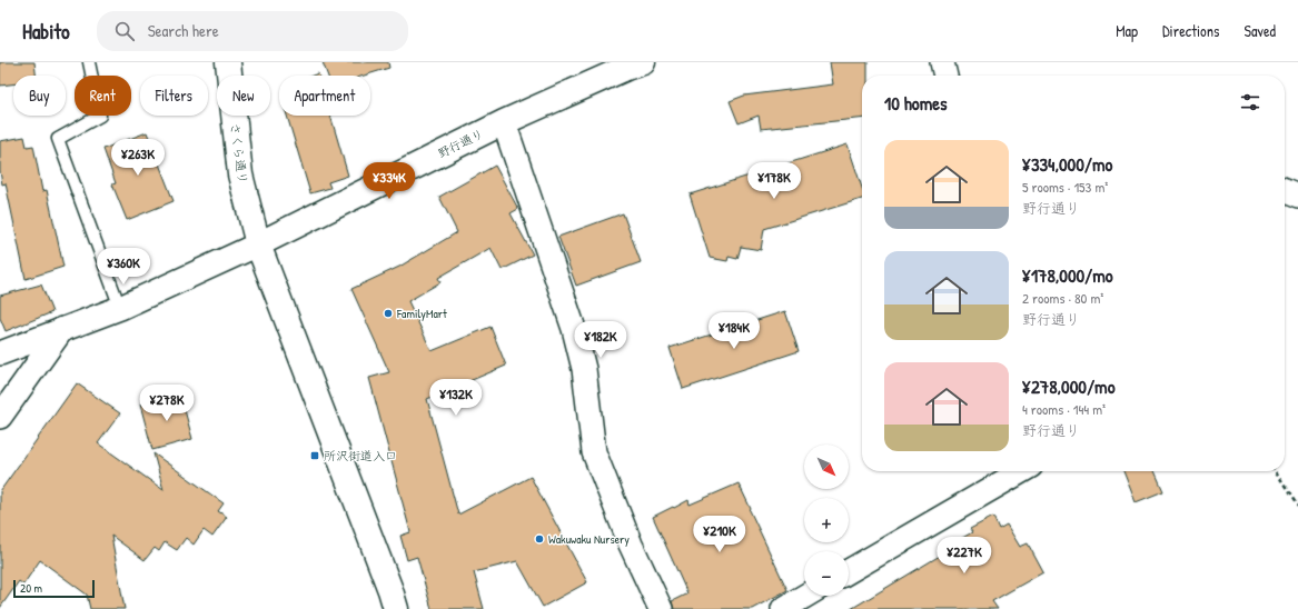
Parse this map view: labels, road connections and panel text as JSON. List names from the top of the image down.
{
  "streets": {
    "street": ["野行通り", "さくら通り"]
  },
  "crossings": [
    ["野行通り", "さくら通り"]
  ],
  "places": {
    "other": ["FamilyMart", "Wakuwaku Nursery"],
    "transit": ["所沢街道入口"]
  },
  "scale_bar": "20 m",
  "north": "bottom right",
  "page": {
    "header": "Habito",
    "search": "Search here",
    "nav": ["Map", "Directions", "Saved"],
    "chip": [
      "Buy",
      "Rent",
      "Filters",
      "New",
      "Apartment"
    ],
    "heading": "10 homes",
    "list": [
      {
        "name": "¥334,000/mo",
        "note": "5 rooms · 153 m² · 野行通り"
      },
      {
        "name": "¥178,000/mo",
        "note": "2 rooms · 80 m² · 野行通り"
      },
      {
        "name": "¥278,000/mo",
        "note": "4 rooms · 144 m² · 野行通り"
      }
    ],
    "price": [
      "¥263K",
      "¥334K",
      "¥178K",
      "¥360K",
      "¥184K",
      "¥182K",
      "¥132K",
      "¥278K",
      "¥210K",
      "¥227K"
    ],
    "map_buttons": ["+", "−"],
    "scale": "20 m"
  }
}
